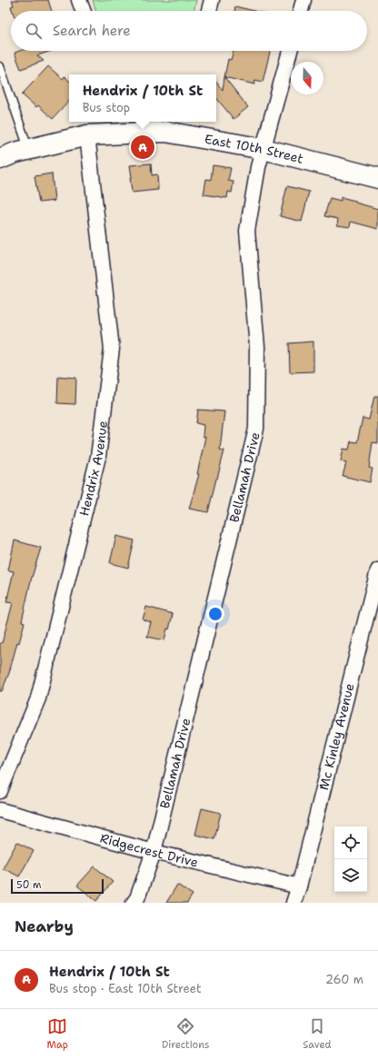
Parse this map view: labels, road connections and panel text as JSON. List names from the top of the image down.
{
  "streets": {
    "main road": ["East 10th Street"],
    "street": [
      "Hendrix Avenue",
      "Bellamah Drive",
      "Mc Kinley Avenue",
      "Ridgecrest Drive"
    ]
  },
  "crossings": [
    ["East 10th Street", "Hendrix Avenue"],
    ["East 10th Street", "Bellamah Drive"],
    ["Bellamah Drive", "Ridgecrest Drive"],
    ["Mc Kinley Avenue", "Ridgecrest Drive"]
  ],
  "scale_bar": "50 m",
  "north": "bottom",
  "page": {
    "search": "Search here",
    "popup": ["Hendrix / 10th St", "Bus stop"],
    "pins": "A",
    "scale": "50 m",
    "heading": "Nearby",
    "list": [
      {
        "mark": "A",
        "name": "Hendrix / 10th St",
        "note": "Bus stop · East 10th Street",
        "value": "260 m"
      }
    ],
    "nav": ["Map", "Directions", "Saved"]
  }
}
